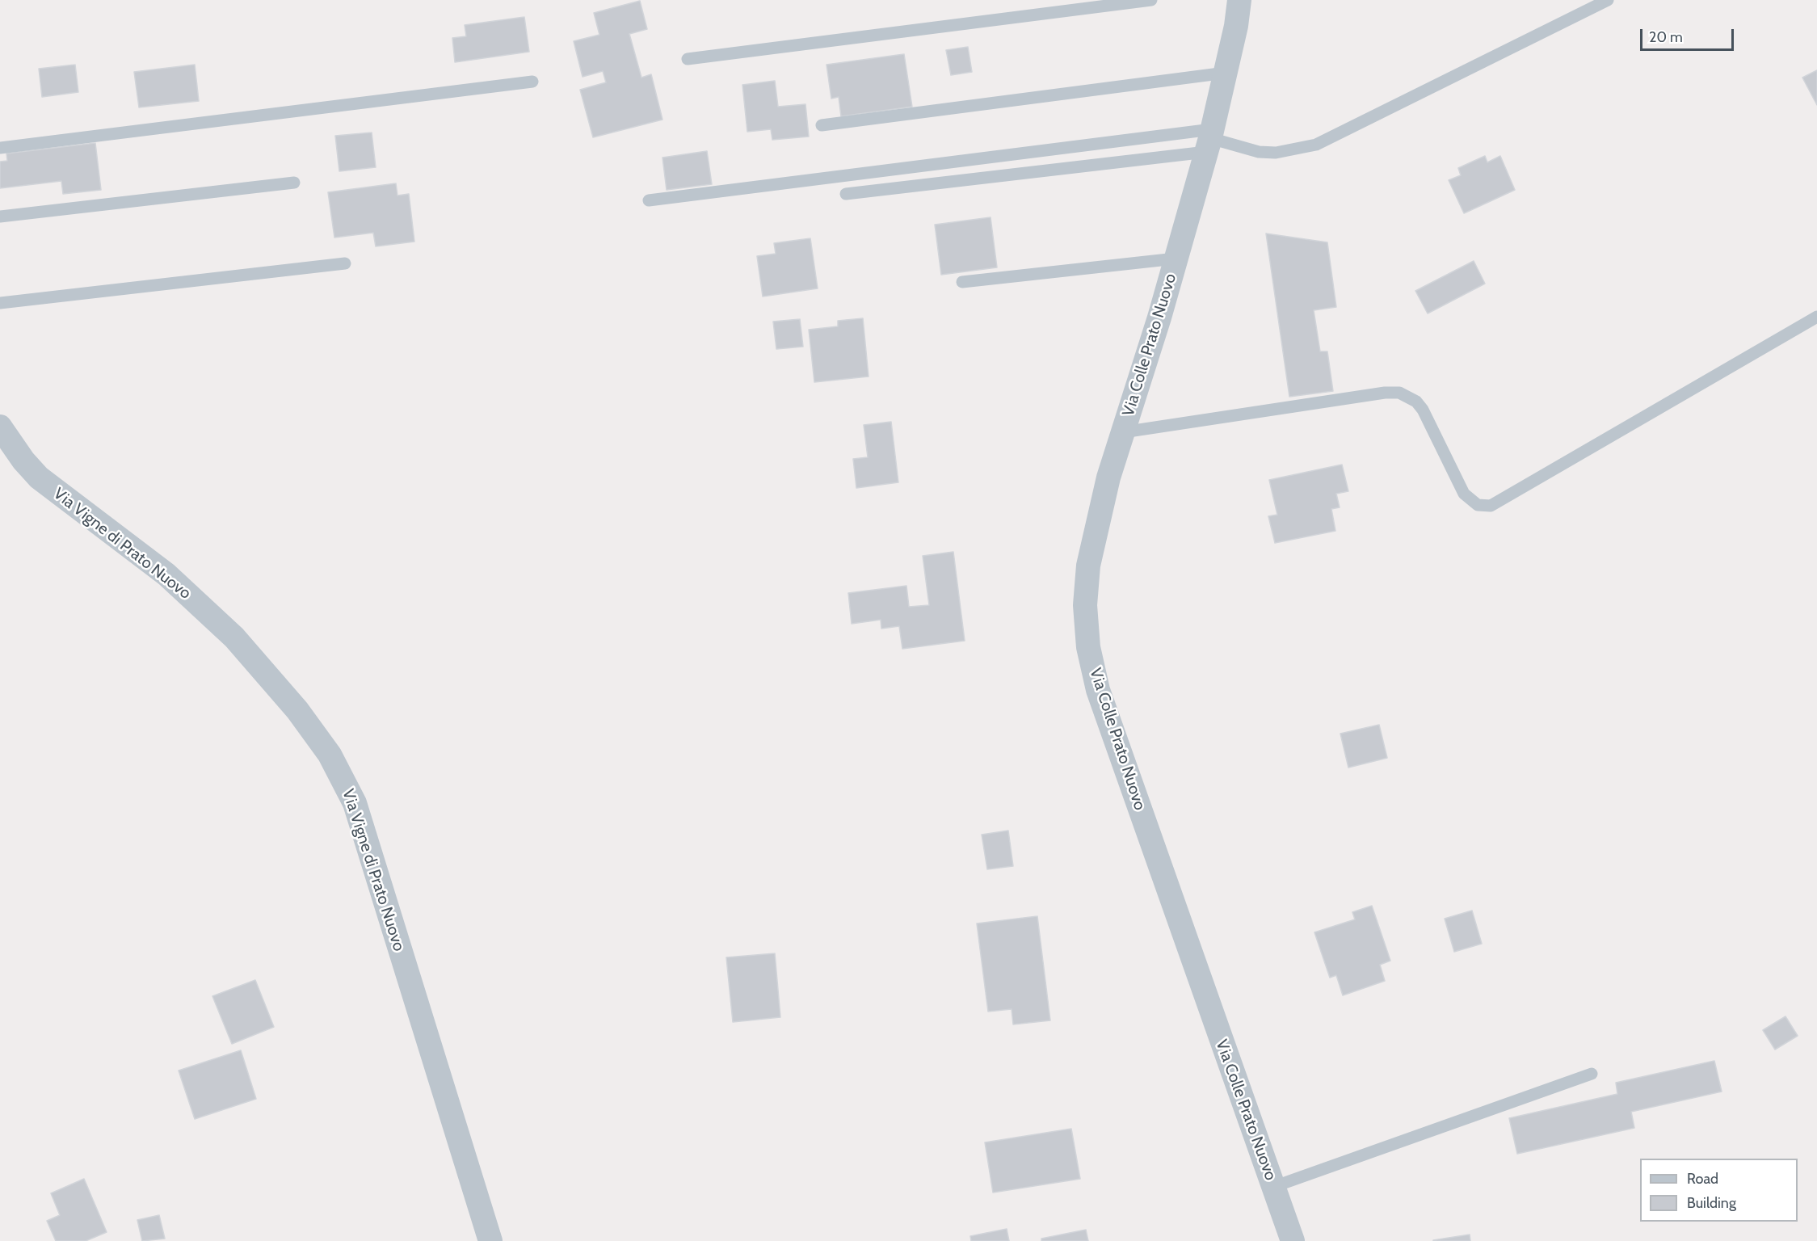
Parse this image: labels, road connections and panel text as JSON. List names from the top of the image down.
{
  "streets": {
    "street": ["Via Colle Prato Nuovo", "Via Vigne di Prato Nuovo"]
  },
  "legend": ["Road", "Building"],
  "scale_bar": "20 m"
}
